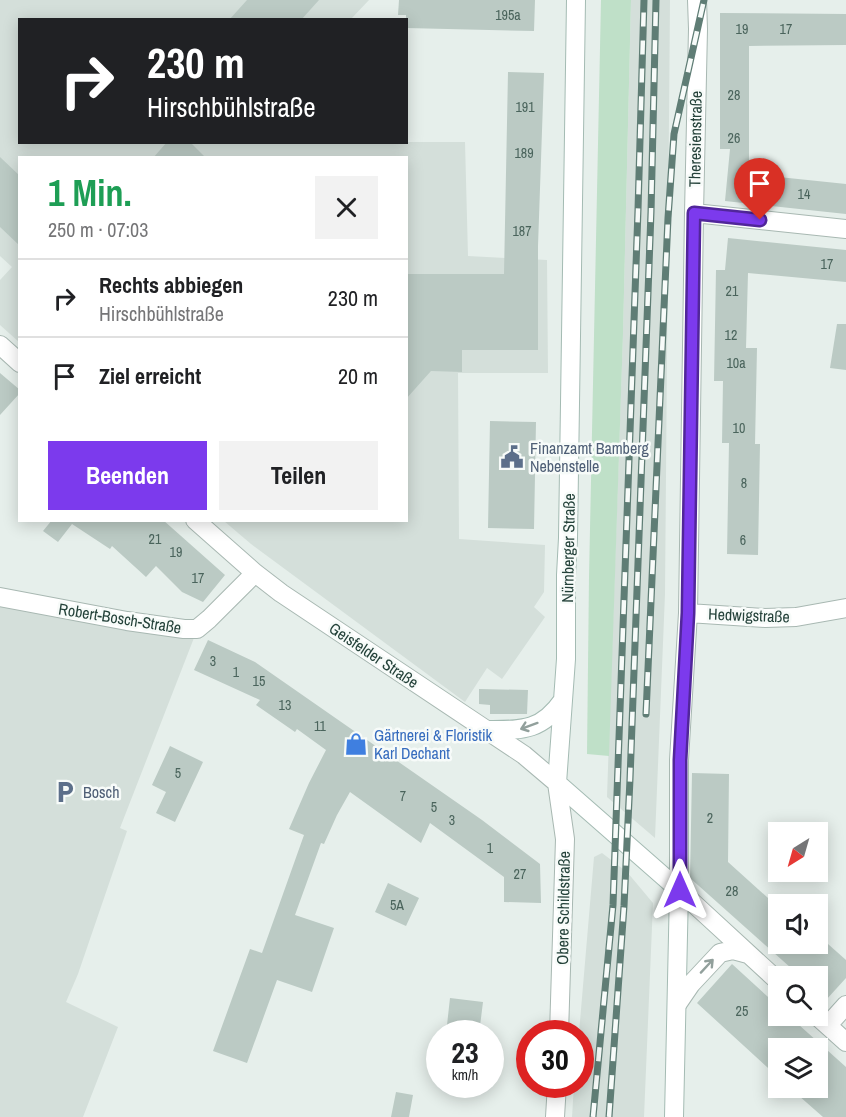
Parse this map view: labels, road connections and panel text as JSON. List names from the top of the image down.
{
  "streets": {
    "street": [
      "Theresienstraße",
      "Nürnberger Straße",
      "Hedwigstraße",
      "Robert-Bosch-Straße",
      "Geisfelder Straße",
      "Obere Schildstraße"
    ]
  },
  "crossings": [
    ["Theresienstraße", "Hedwigstraße"],
    ["Nürnberger Straße", "Geisfelder Straße"],
    ["Nürnberger Straße", "Obere Schildstraße"],
    ["Robert-Bosch-Straße", "Geisfelder Straße"],
    ["Geisfelder Straße", "Obere Schildstraße"]
  ],
  "places": {
    "public building": ["Finanzamt Bamberg Nebenstelle"],
    "shop": ["Gärtnerei & Floristik Karl Dechant"],
    "parking": ["Bosch"]
  },
  "house_numbers": [
    "195a",
    "19",
    "17",
    "28",
    "191",
    "26",
    "189",
    "14",
    "187",
    "17",
    "21",
    "12",
    "10a",
    "10",
    "8",
    "21",
    "6",
    "19",
    "17",
    "3",
    "1",
    "15",
    "13",
    "11",
    "5",
    "7",
    "5",
    "2",
    "3",
    "1",
    "27",
    "28",
    "5A",
    "25"
  ],
  "north": "bottom left",
  "page": {
    "turn": ["230 m", "Hirschbühlstraße"],
    "heading": ["1 Min.", "250 m · 07:03"],
    "list": [
      {
        "name": "Rechts abbiegen",
        "note": "Hirschbühlstraße",
        "value": "230 m"
      },
      {
        "name": "Ziel erreicht",
        "value": "20 m"
      }
    ],
    "buttons": ["Beenden", "Teilen"],
    "speed": "23 km/h",
    "limit": "30"
  }
}
